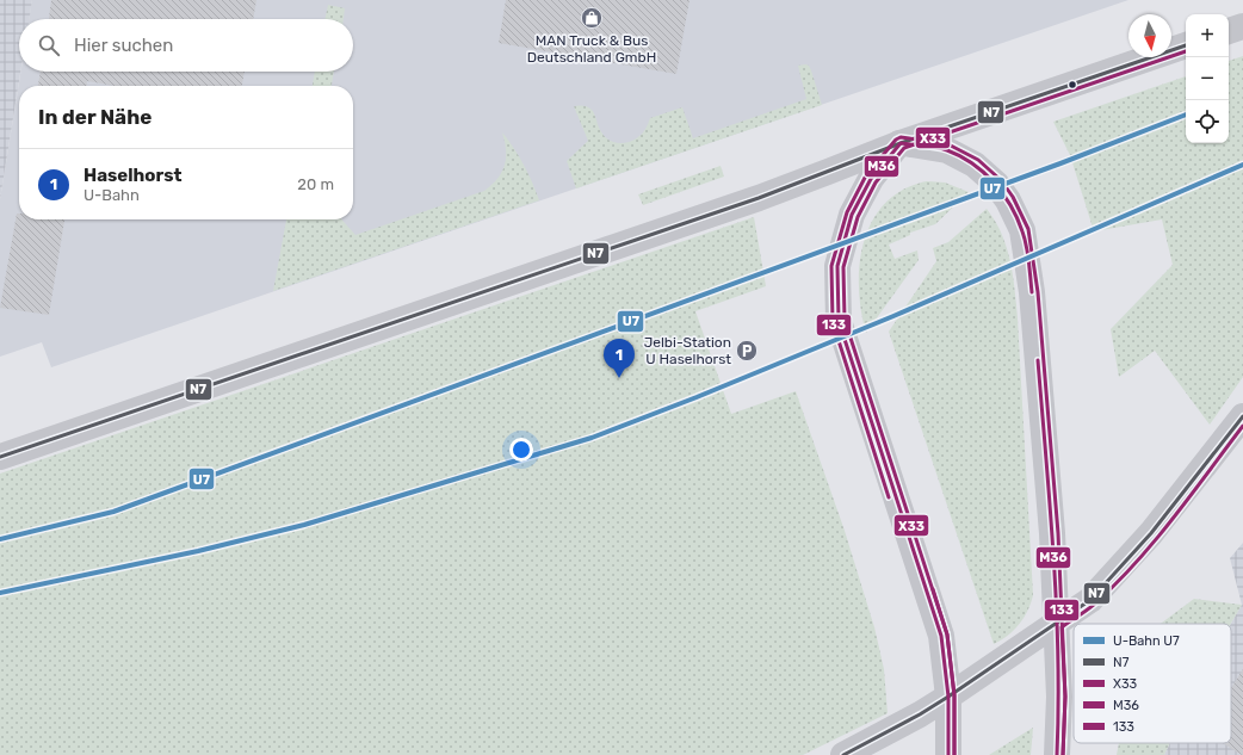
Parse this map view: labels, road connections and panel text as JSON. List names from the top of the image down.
{
  "places": {
    "shop": ["MAN Truck & Bus Deutschland GmbH"],
    "parking": ["Jelbi-Station U Haselhorst"]
  },
  "lines": [
    "transit line N7",
    "transit line X33",
    "metro line U7",
    "transit line 133",
    "transit line M36"
  ],
  "legend": [
    "U-Bahn U7",
    "N7",
    "X33",
    "M36",
    "133"
  ],
  "north": "bottom",
  "page": {
    "map_buttons": ["+", "−"],
    "search": "Hier suchen",
    "heading": "In der Nähe",
    "list": [
      {
        "mark": "1",
        "name": "Haselhorst",
        "note": "U-Bahn",
        "value": "20 m"
      }
    ],
    "pins": "1"
  }
}
